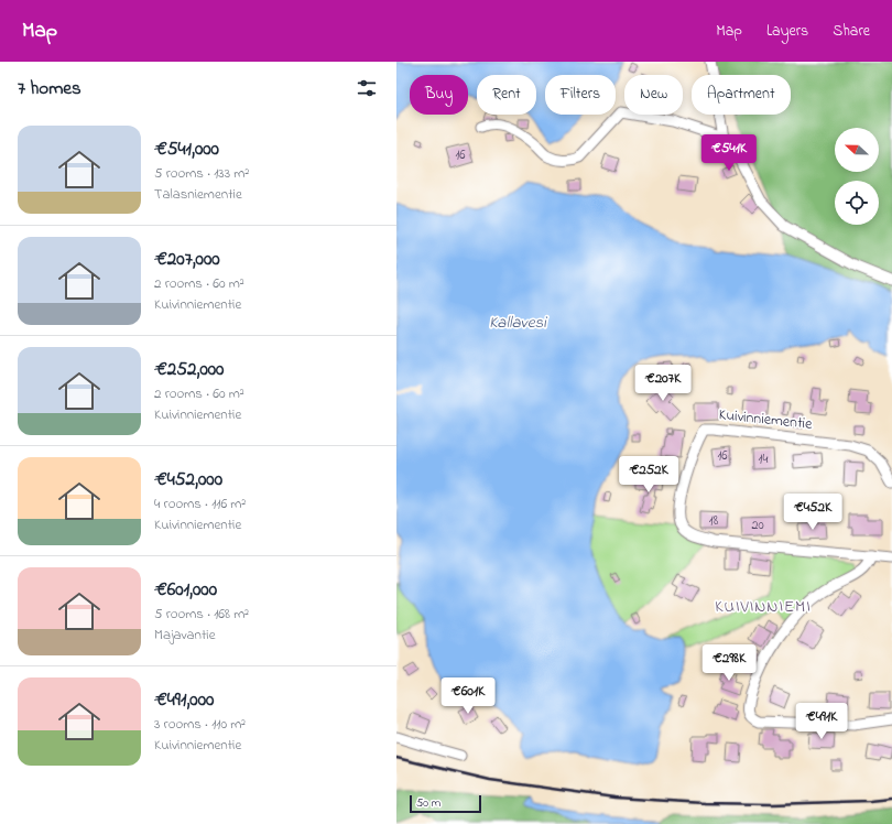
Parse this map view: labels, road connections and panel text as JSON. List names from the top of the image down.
{
  "streets": {
    "street": ["Kuivinniementie"]
  },
  "districts": ["KUIVINNIEMI"],
  "water": ["Kallavesi"],
  "house_numbers": [
    "16",
    "16",
    "14",
    "18",
    "20"
  ],
  "scale_bar": "50 m",
  "north": "left",
  "page": {
    "header": "Map",
    "nav": ["Map", "Layers", "Share"],
    "heading": "7 homes",
    "chip": [
      "Buy",
      "Rent",
      "Filters",
      "New",
      "Apartment"
    ],
    "list": [
      {
        "name": "€541,000",
        "note": "5 rooms · 133 m² · Talasniementie"
      },
      {
        "name": "€207,000",
        "note": "2 rooms · 60 m² · Kuivinniementie"
      },
      {
        "name": "€252,000",
        "note": "2 rooms · 60 m² · Kuivinniementie"
      },
      {
        "name": "€452,000",
        "note": "4 rooms · 116 m² · Kuivinniementie"
      },
      {
        "name": "€601,000",
        "note": "5 rooms · 168 m² · Majavantie"
      },
      {
        "name": "€491,000",
        "note": "3 rooms · 110 m² · Kuivinniementie"
      }
    ],
    "price": [
      "€541K",
      "€207K",
      "€252K",
      "€452K",
      "€298K",
      "€601K",
      "€491K"
    ],
    "scale": "50 m"
  }
}
